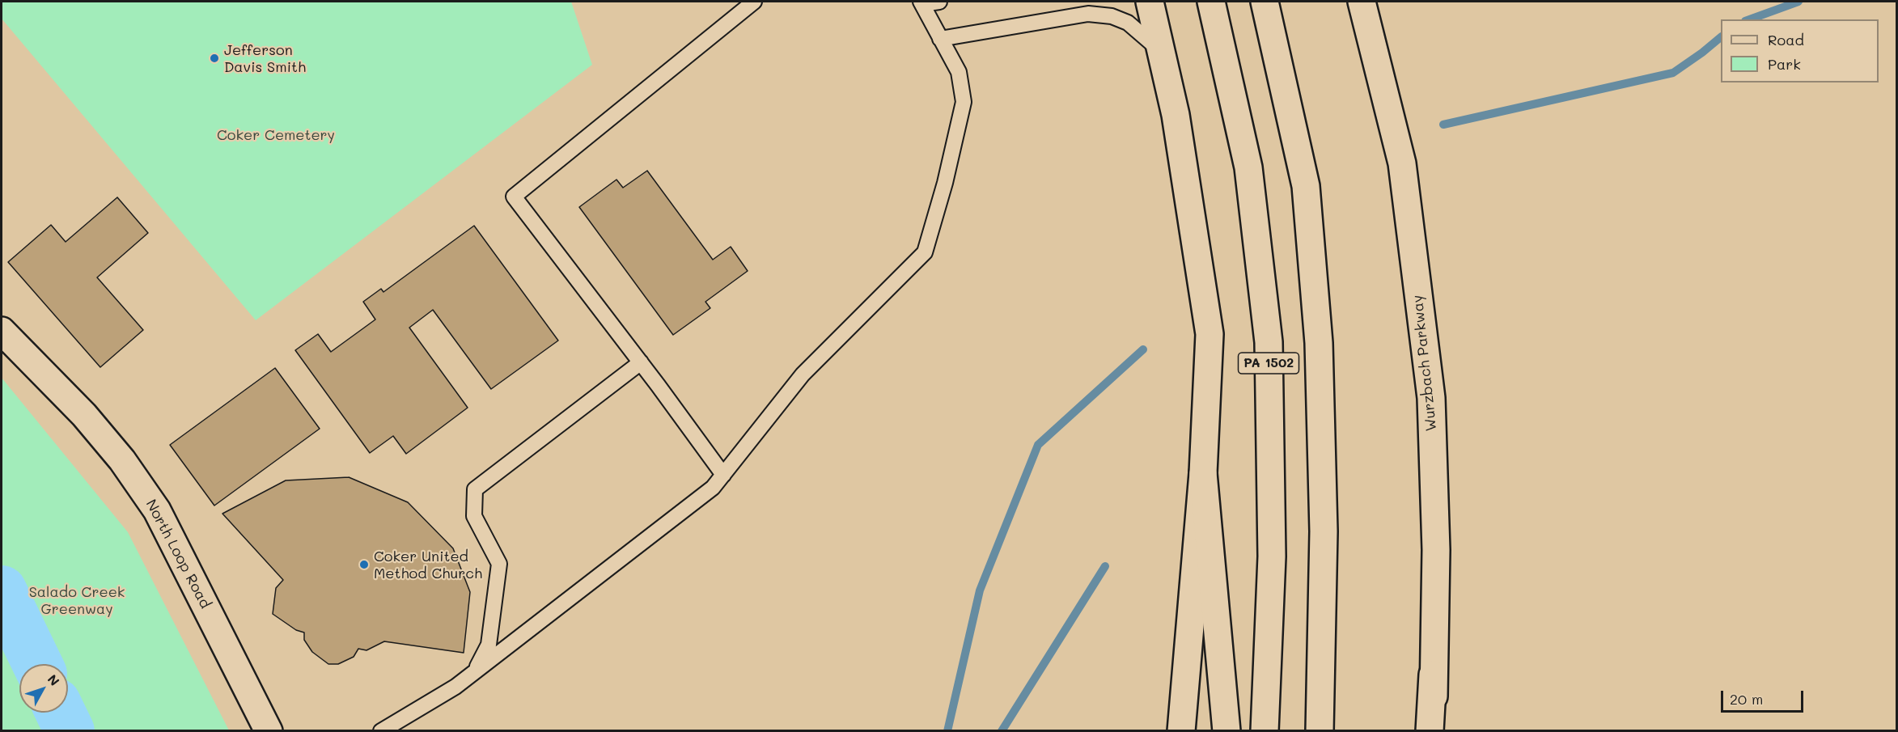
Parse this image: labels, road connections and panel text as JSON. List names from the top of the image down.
{
  "streets": {
    "main road": ["PA 1502", "Wurzbach Parkway", "North Loop Road"]
  },
  "parks": ["Coker Cemetery", "Salado Creek Greenway"],
  "places": ["Jefferson Davis Smith", "Coker United Method Church"],
  "legend": ["Road", "Park"],
  "scale_bar": "20 m",
  "north": "top right"
}
